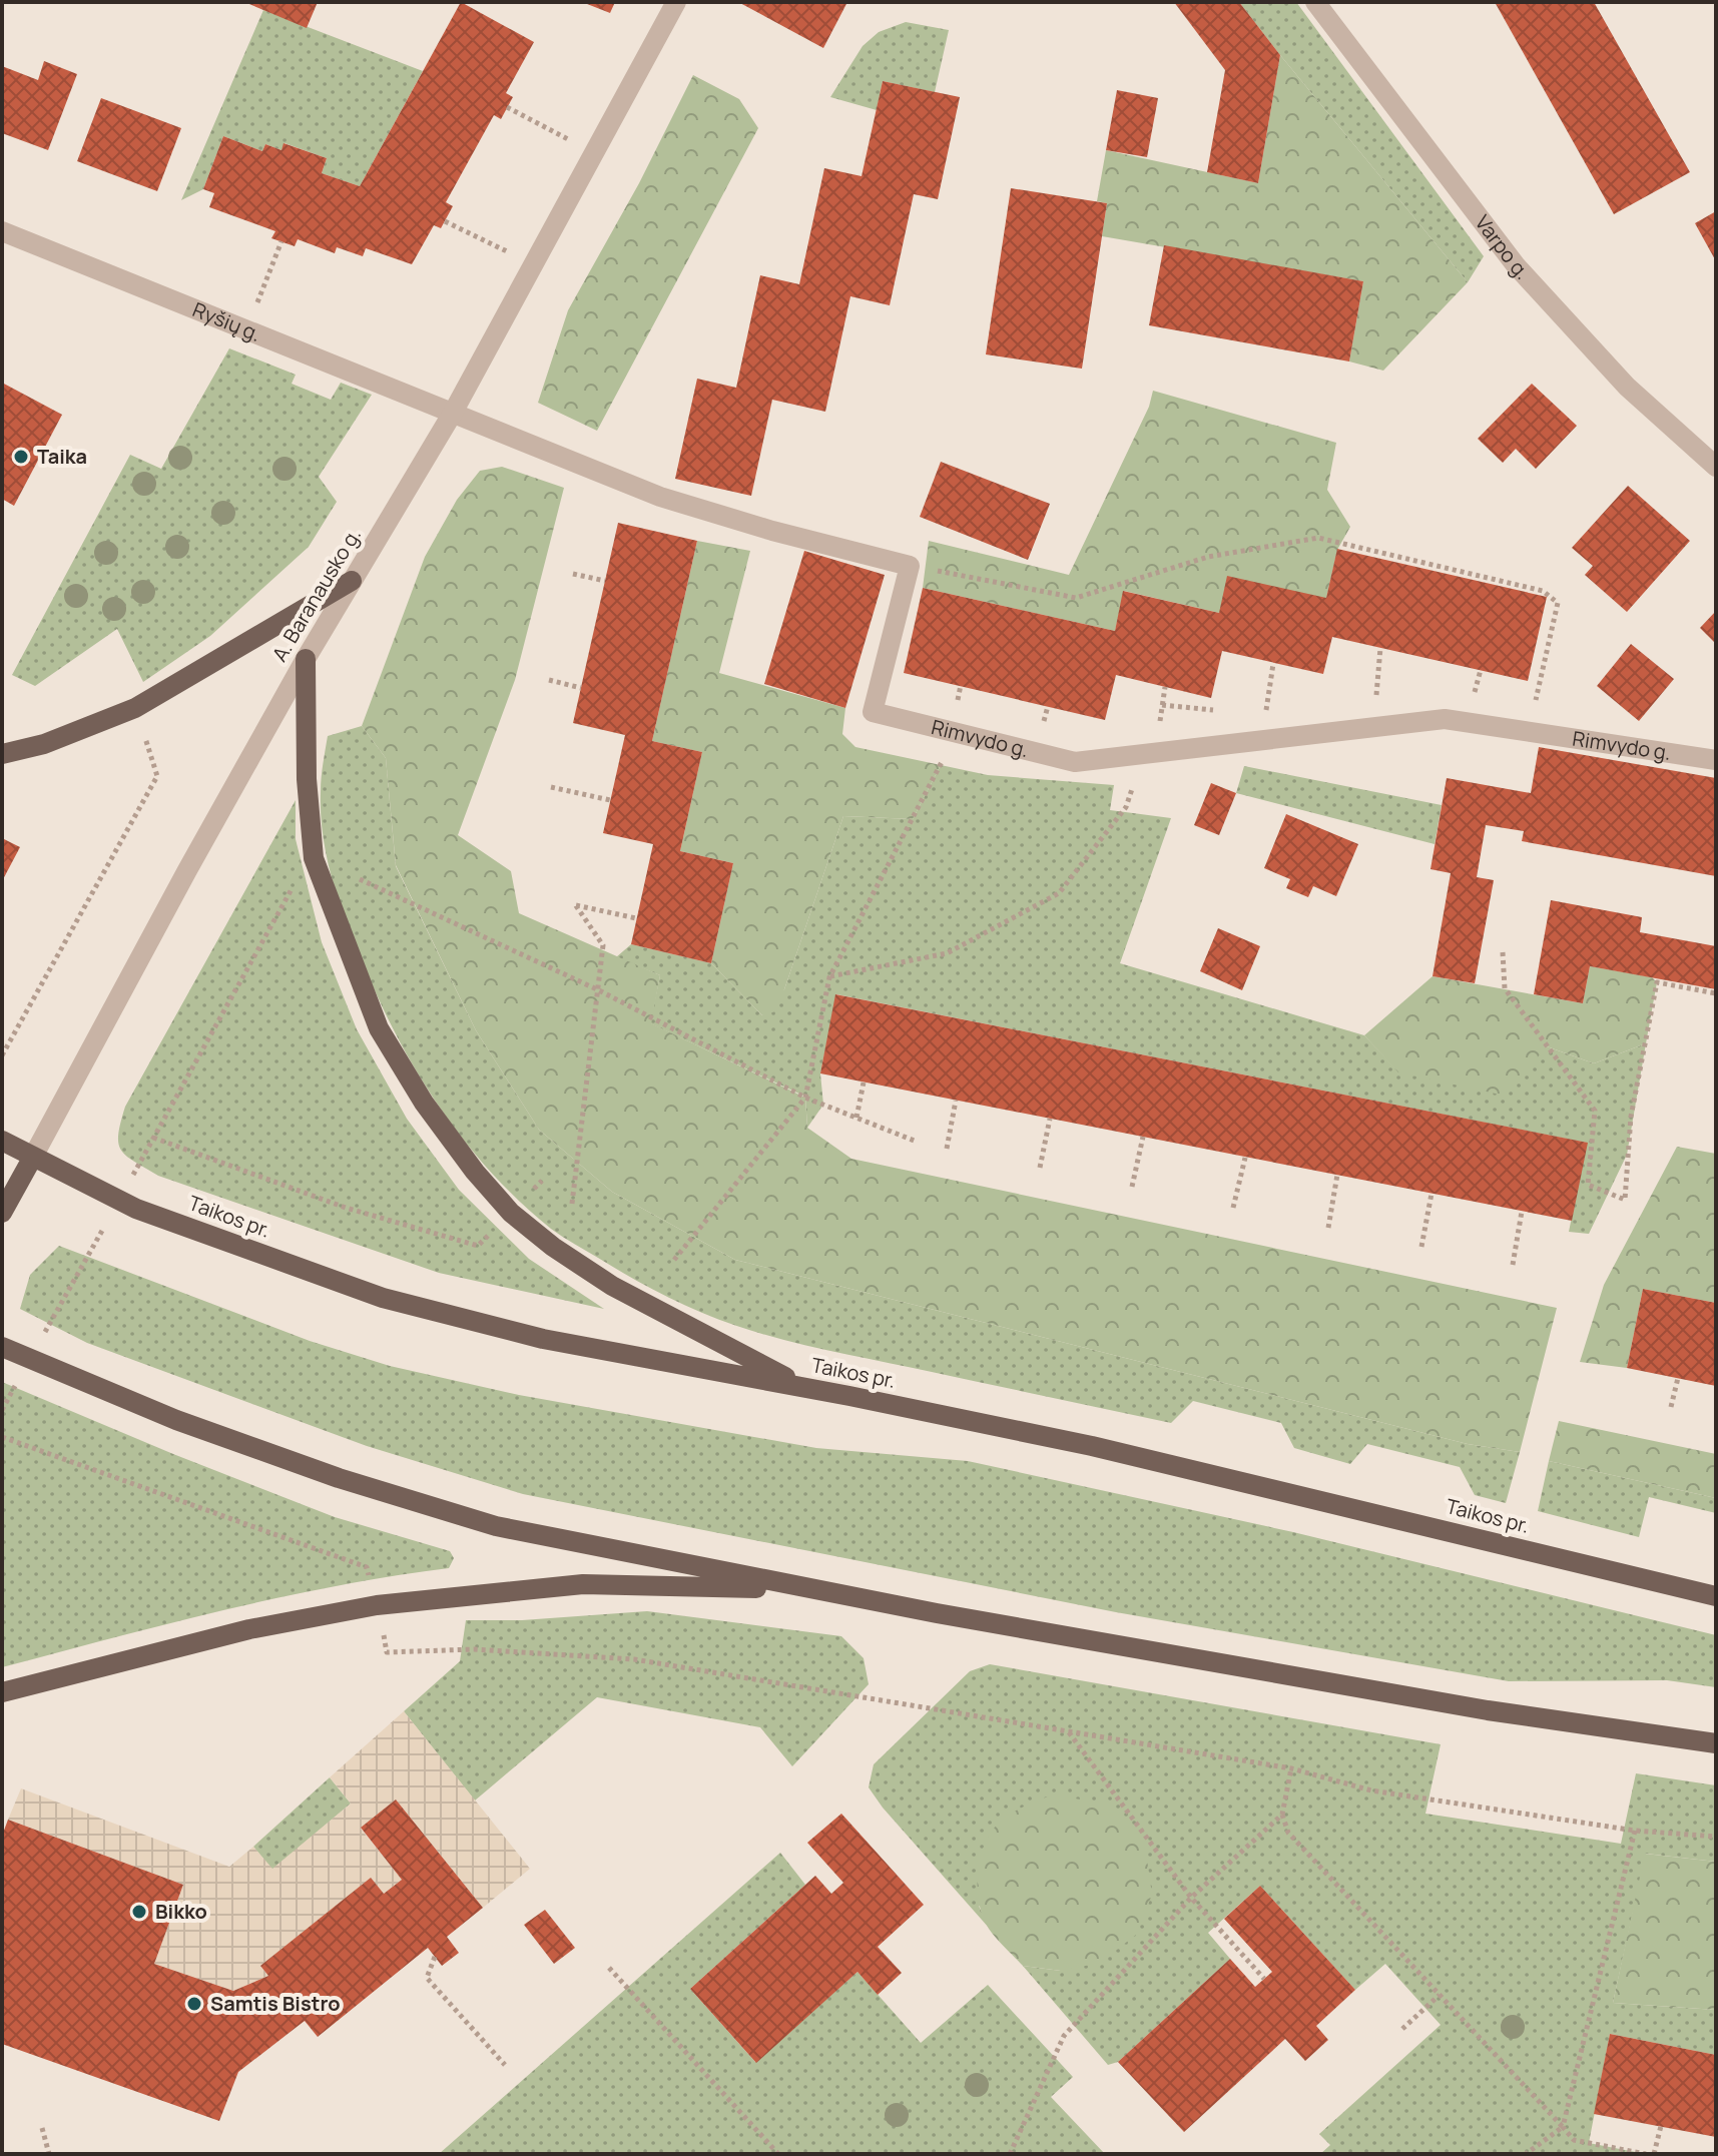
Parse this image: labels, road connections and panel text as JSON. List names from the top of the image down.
{
  "streets": {
    "main road": ["A. Baranausko g.", "Taikos pr."],
    "street": ["Varpo g.", "Ryšių g.", "Rimvydo g."]
  },
  "crossings": [
    ["Ryšių g.", "A. Baranausko g."],
    ["A. Baranausko g.", "Taikos pr."]
  ],
  "places": ["Taika", "Bikko", "Samtis Bistro"]
}
